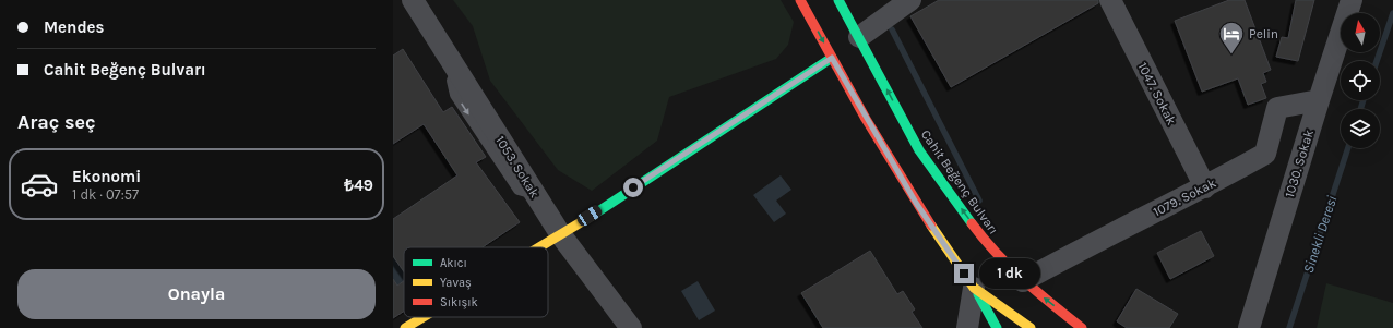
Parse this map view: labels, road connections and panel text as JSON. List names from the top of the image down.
{
  "streets": {
    "main road": ["Cahit Beğenç Bulvarı"],
    "street": [
      "1047. Sokak",
      "1030. Sokak",
      "1053. Sokak",
      "1079. Sokak"
    ]
  },
  "crossings": [
    ["1047. Sokak", "1079. Sokak"],
    ["1030. Sokak", "1079. Sokak"],
    ["Cahit Beğenç Bulvarı", "1079. Sokak"]
  ],
  "water": ["Sinekli Deresi"],
  "places": {
    "hotel": ["Pelin"]
  },
  "legend": ["Akıcı", "Yavaş", "Sıkışık"],
  "north": "top",
  "page": {
    "banner": ["Mendes", "Cahit Beğenç Bulvarı"],
    "heading": "Araç seç",
    "list": [
      {
        "name": "Ekonomi",
        "note": "1 dk · 07:57",
        "value": "₺49"
      }
    ],
    "bubble": "1 dk",
    "buttons": "Onayla"
  }
}
